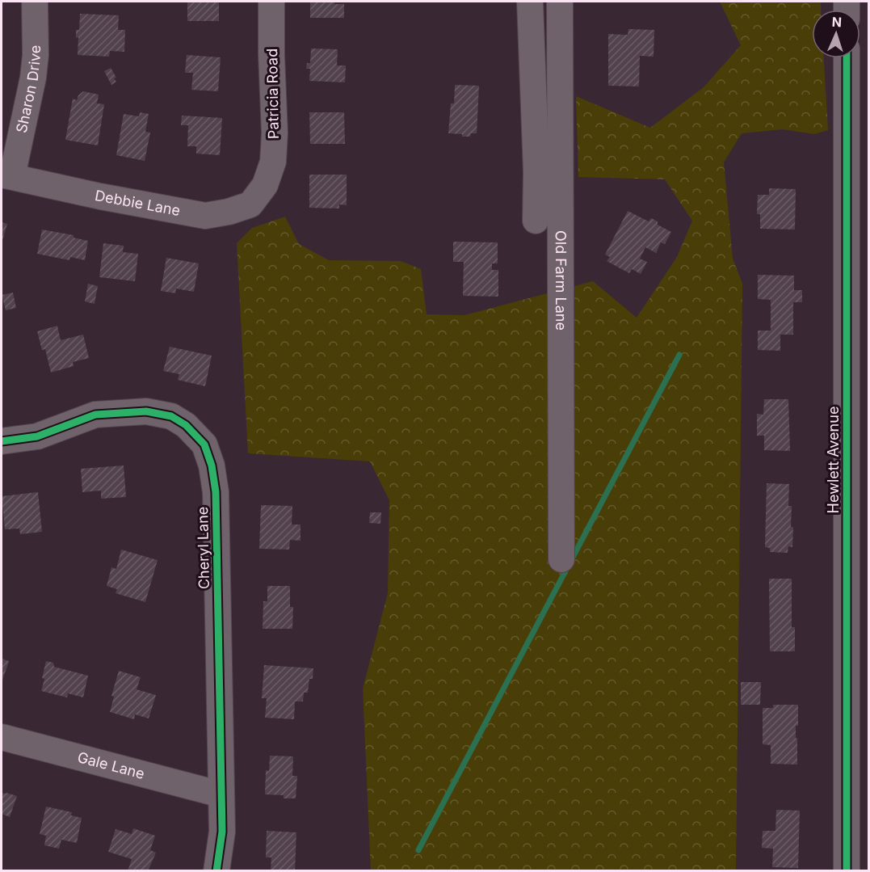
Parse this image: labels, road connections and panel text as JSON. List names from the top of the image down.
{
  "streets": {
    "street": [
      "Sharon Drive",
      "Patricia Road",
      "Debbie Lane",
      "Old Farm Lane",
      "Hewlett Avenue",
      "Cheryl Lane",
      "Gale Lane"
    ]
  },
  "crossings": [
    ["Sharon Drive", "Debbie Lane"],
    ["Patricia Road", "Debbie Lane"],
    ["Cheryl Lane", "Gale Lane"]
  ],
  "north": "top"
}
